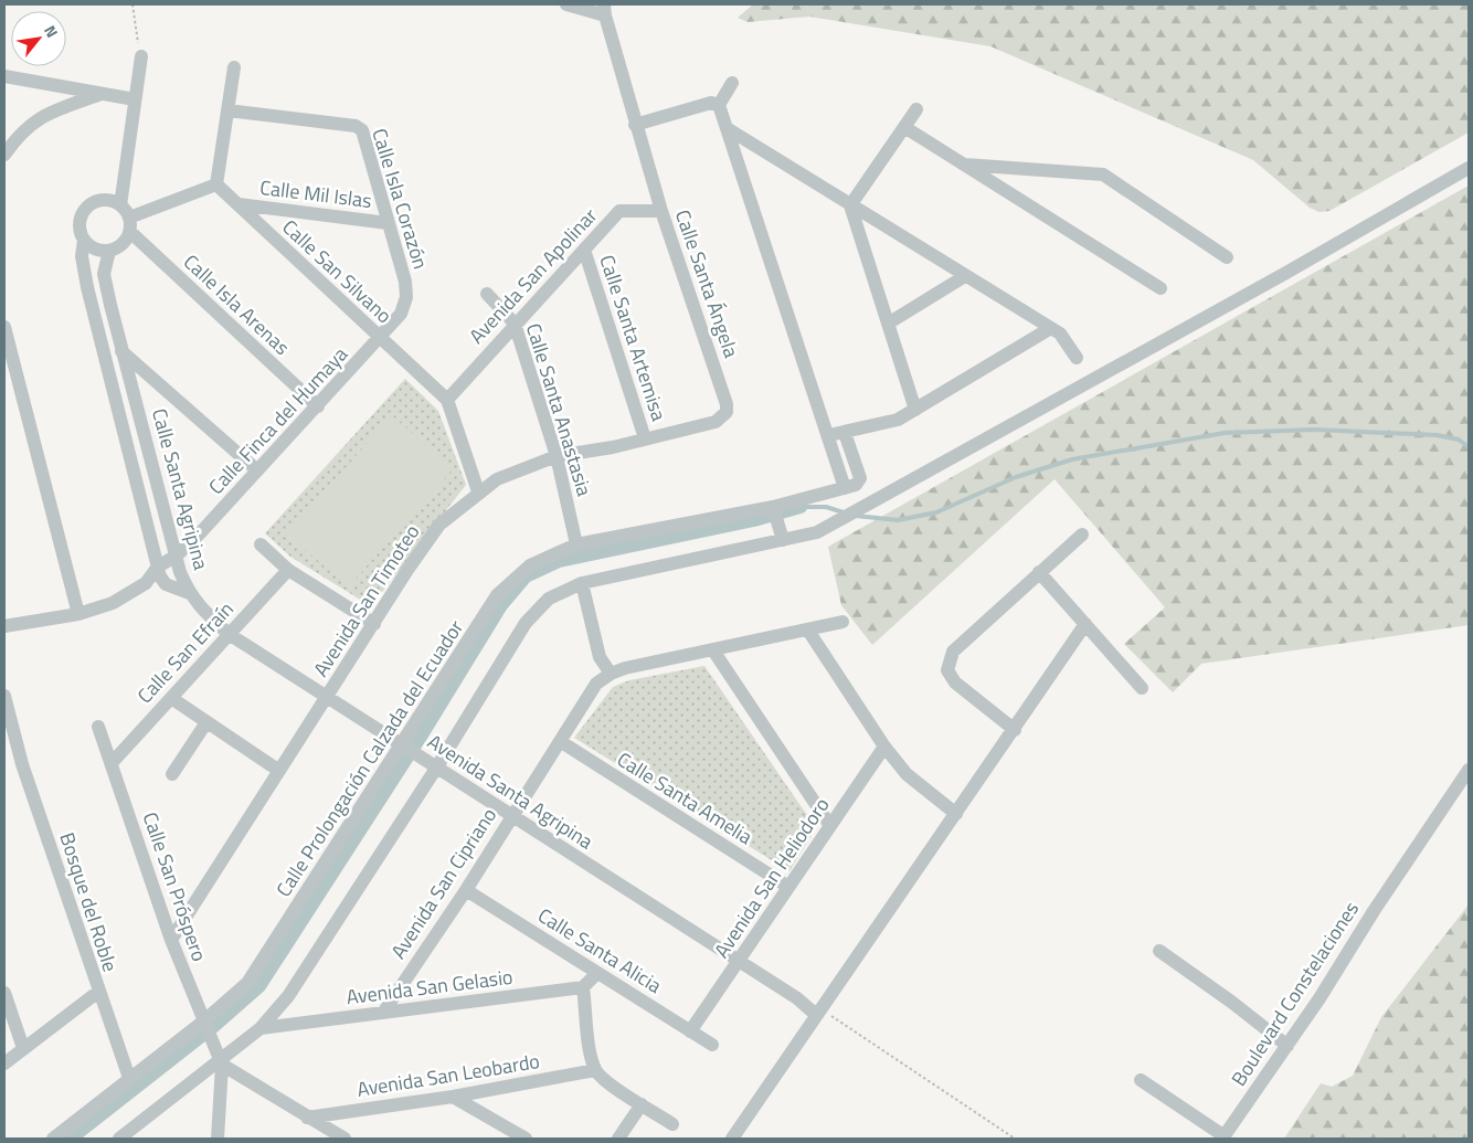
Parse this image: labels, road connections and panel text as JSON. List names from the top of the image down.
{
  "streets": {
    "street": [
      "Calle Mil Islas",
      "Calle Isla Corazón",
      "Calle San Silvano",
      "Avenida San Apolinar",
      "Calle Santa Ángela",
      "Calle Isla Arenas",
      "Calle Santa Artemisa",
      "Calle Santa Anastasia",
      "Calle Finca del Humaya",
      "Calle Santa Agripina",
      "Avenida San Timoteo",
      "Calle San Efraín",
      "Calle Prolongación Calzada del Ecuador",
      "Avenida Santa Agripina",
      "Calle Santa Amelia",
      "Avenida San Heliodoro",
      "Avenida San Cipriano",
      "Calle San Próspero",
      "Bosque del Roble",
      "Calle Santa Alicia",
      "Avenida San Gelasio",
      "Boulevard Constelaciones",
      "Avenida San Leobardo"
    ]
  },
  "crossings": [
    ["Calle Mil Islas", "Calle Isla Corazón"],
    ["Calle Mil Islas", "Calle San Silvano"],
    ["Calle Isla Corazón", "Calle San Silvano"],
    ["Calle Isla Corazón", "Calle Finca del Humaya"],
    ["Calle San Silvano", "Avenida San Apolinar"],
    ["Calle San Silvano", "Calle Finca del Humaya"],
    ["Calle San Silvano", "Avenida San Timoteo"],
    ["Avenida San Apolinar", "Calle Santa Ángela"],
    ["Avenida San Apolinar", "Calle Santa Artemisa"],
    ["Avenida San Apolinar", "Calle Santa Anastasia"],
    ["Calle Santa Ángela", "Avenida San Timoteo"],
    ["Calle Isla Arenas", "Calle Finca del Humaya"],
    ["Calle Isla Arenas", "Calle Santa Agripina"],
    ["Calle Santa Artemisa", "Avenida San Timoteo"],
    ["Calle Santa Anastasia", "Avenida San Timoteo"],
    ["Calle Santa Anastasia", "Calle Prolongación Calzada del Ecuador"],
    ["Calle Finca del Humaya", "Calle Santa Agripina"],
    ["Calle Santa Agripina", "Avenida Santa Agripina"],
    ["Avenida San Timoteo", "Avenida Santa Agripina"],
    ["Avenida San Timoteo", "Calle San Próspero"],
    ["Calle San Efraín", "Avenida Santa Agripina"],
    ["Calle San Efraín", "Calle San Próspero"],
    ["Calle Prolongación Calzada del Ecuador", "Avenida Santa Agripina"],
    ["Calle Prolongación Calzada del Ecuador", "Calle San Próspero"],
    ["Avenida Santa Agripina", "Avenida San Heliodoro"],
    ["Avenida Santa Agripina", "Avenida San Cipriano"],
    ["Calle Santa Amelia", "Avenida San Heliodoro"],
    ["Calle Santa Amelia", "Avenida San Cipriano"],
    ["Avenida San Heliodoro", "Calle Santa Alicia"],
    ["Avenida San Cipriano", "Calle Santa Alicia"],
    ["Avenida San Cipriano", "Avenida San Gelasio"]
  ],
  "north": "top right"
}
